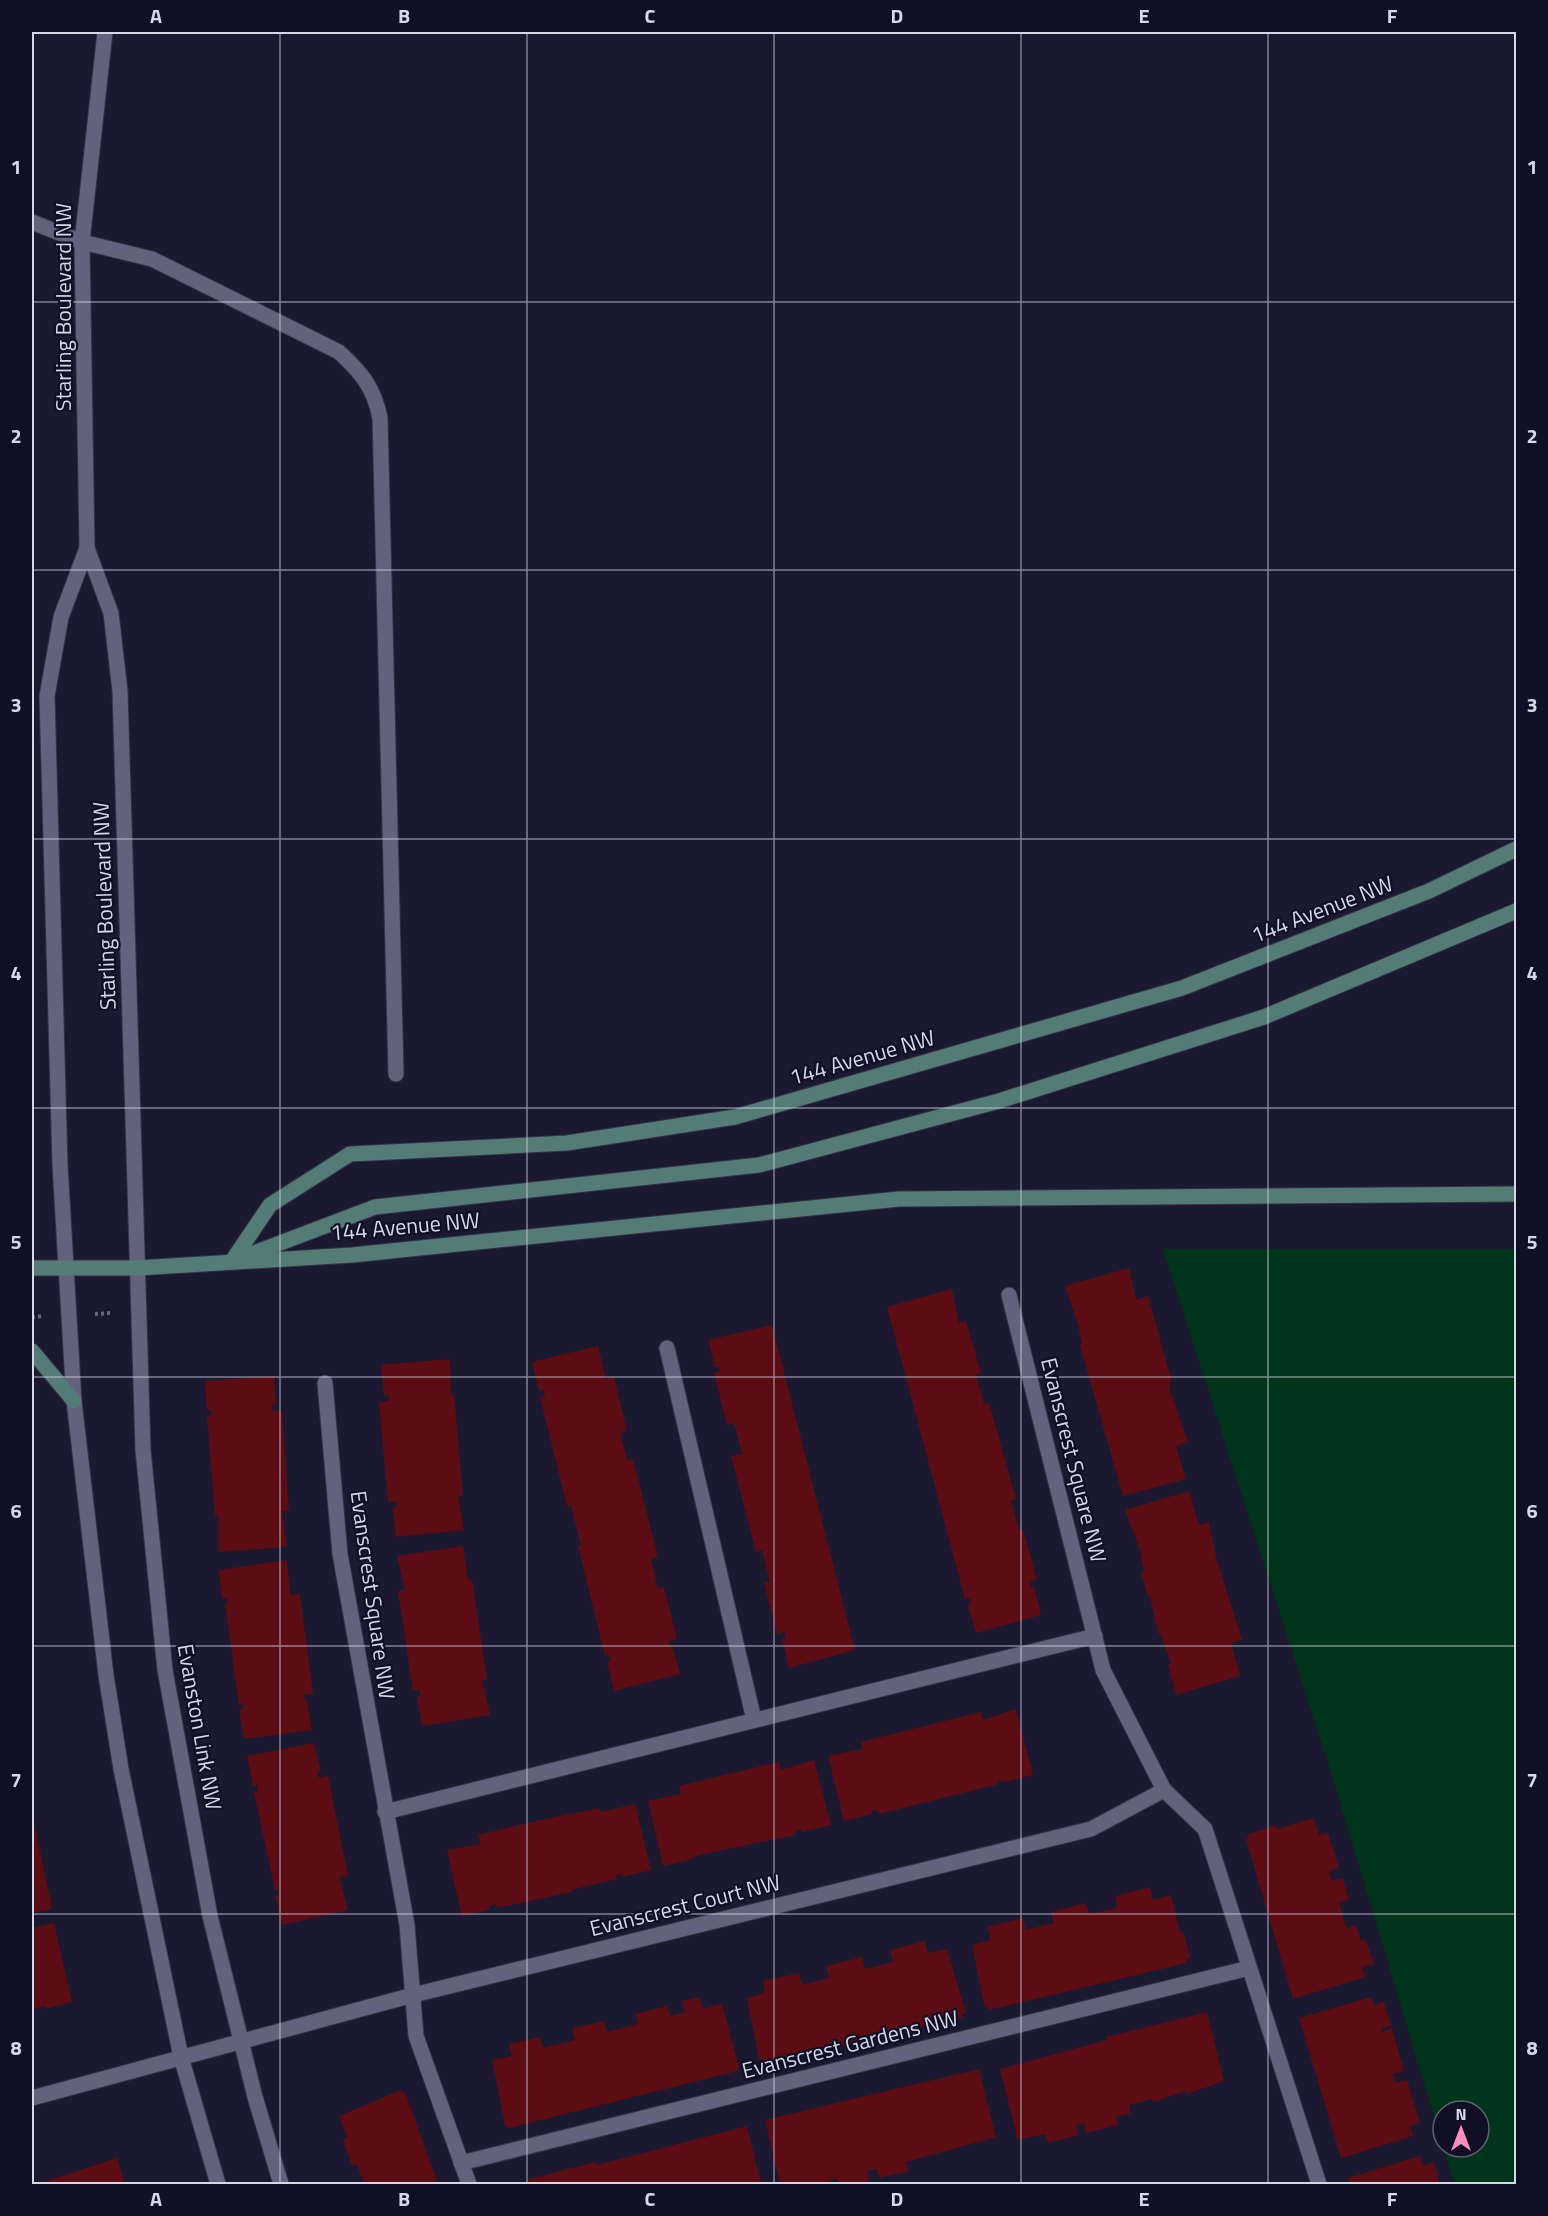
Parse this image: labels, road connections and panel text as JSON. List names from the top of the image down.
{
  "streets": {
    "main road": ["144 Avenue NW"],
    "street": [
      "Starling Boulevard NW",
      "Evanscrest Square NW",
      "Evanston Link NW",
      "Evanscrest Court NW",
      "Evanscrest Gardens NW"
    ]
  },
  "crossings": [
    ["Starling Boulevard NW", "144 Avenue NW"],
    ["Starling Boulevard NW", "Evanston Link NW"],
    ["144 Avenue NW", "Evanston Link NW"],
    ["Evanscrest Square NW", "Evanscrest Court NW"],
    ["Evanston Link NW", "Evanscrest Court NW"]
  ],
  "north": "top",
  "grid": {
    "columns": [
      "A",
      "B",
      "C",
      "D",
      "E",
      "F"
    ],
    "rows": [
      "1",
      "2",
      "3",
      "4",
      "5",
      "6",
      "7",
      "8"
    ]
  }
}
